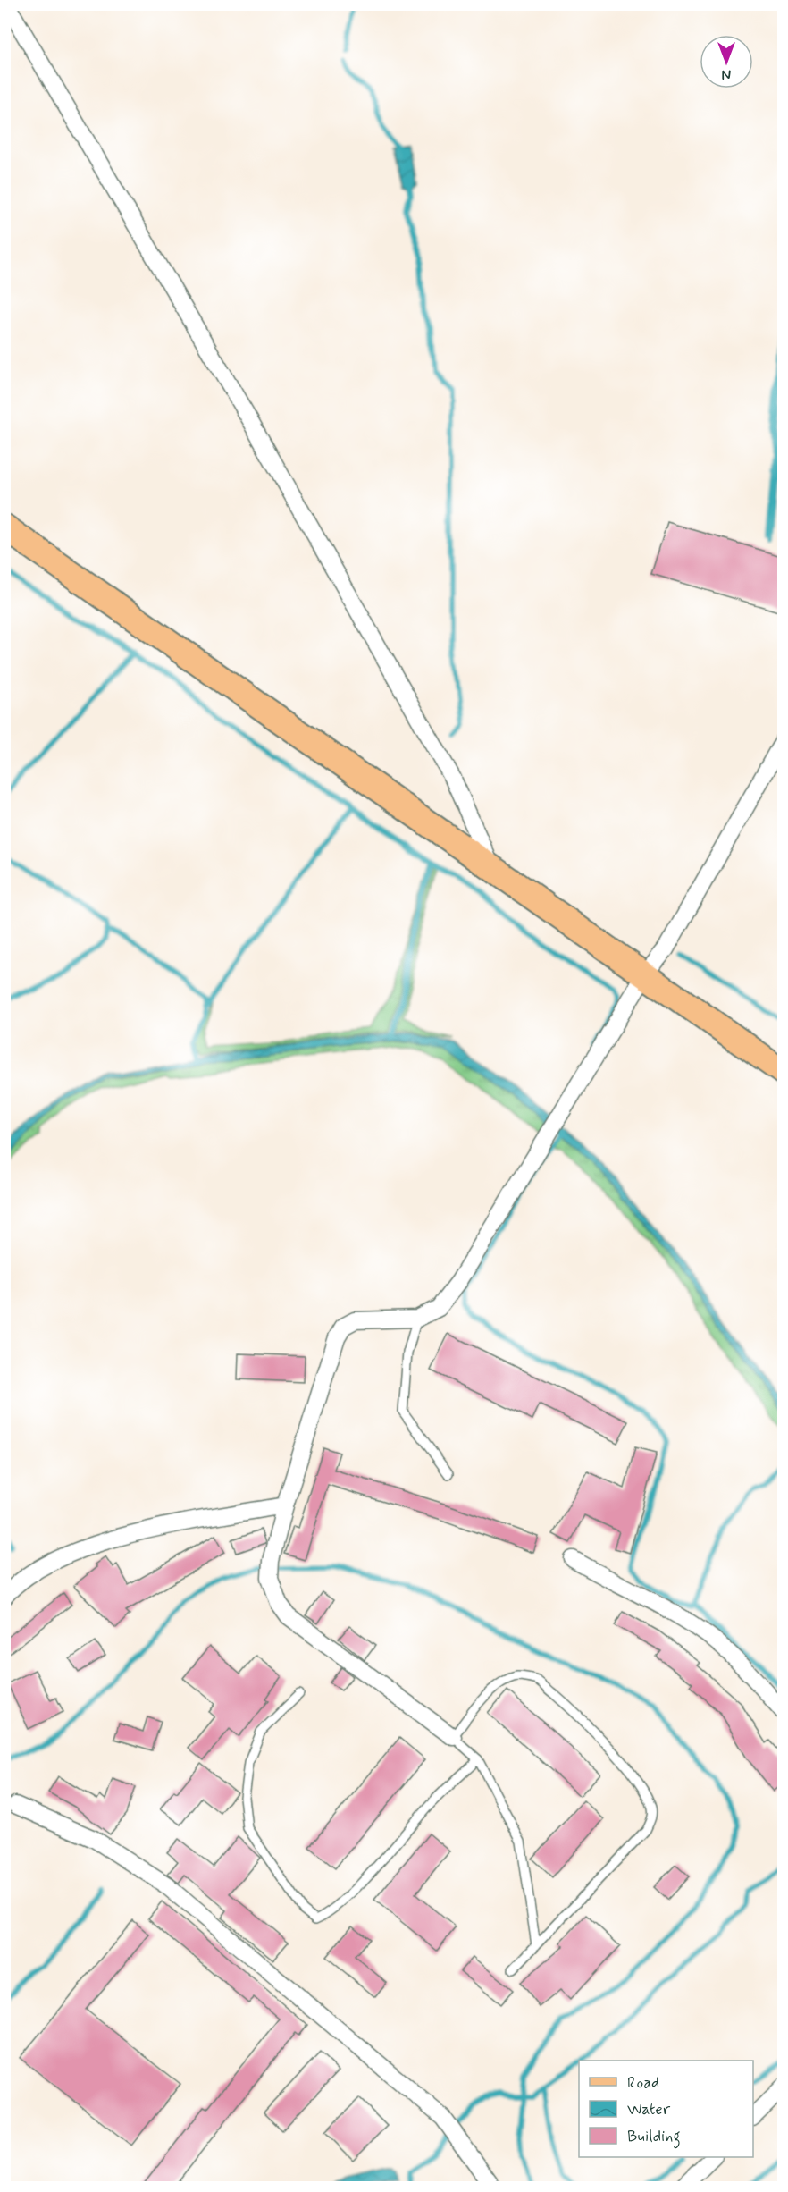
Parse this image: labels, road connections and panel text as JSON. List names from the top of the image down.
{
  "legend": ["Road", "Water", "Building"],
  "north": "bottom"
}
